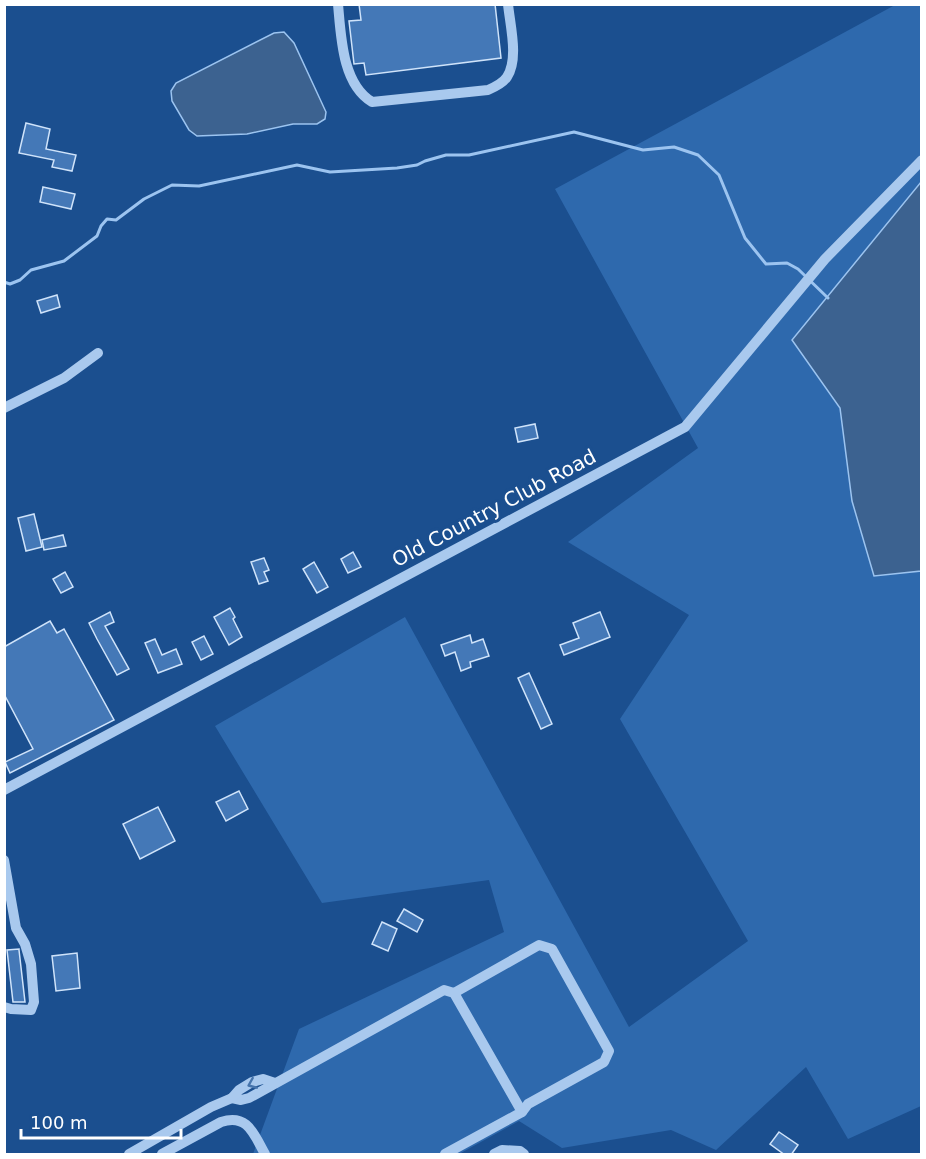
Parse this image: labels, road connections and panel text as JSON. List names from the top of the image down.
{
  "streets": {
    "street": ["Old Country Club Road"]
  },
  "scale_bar": "100 m"
}
